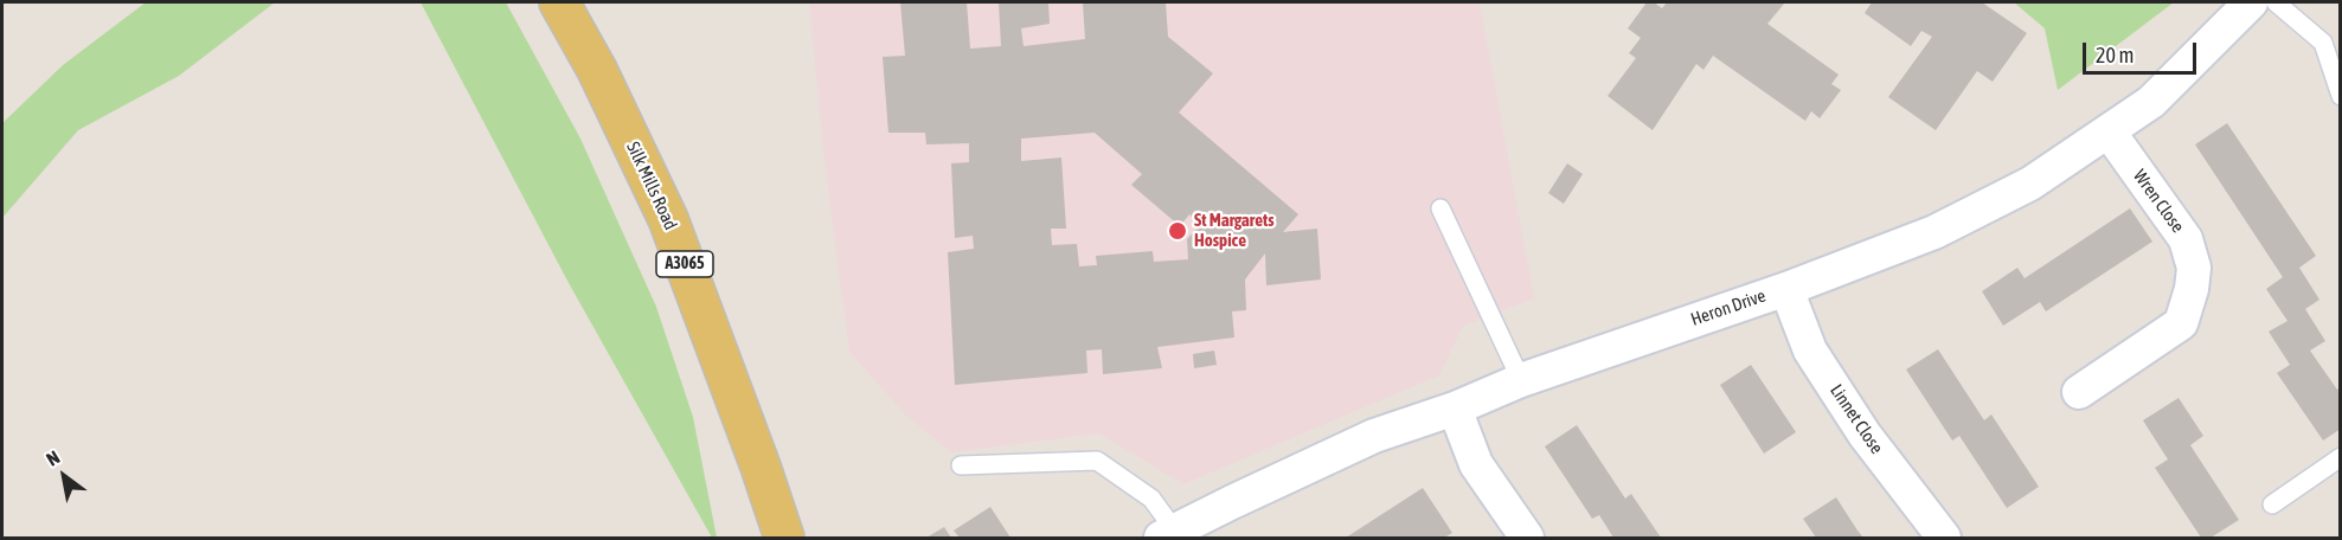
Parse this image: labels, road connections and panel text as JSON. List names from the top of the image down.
{
  "streets": {
    "main road": ["Silk Mills Road", "A3065"],
    "street": ["Wren Close", "Heron Drive", "Linnet Close"]
  },
  "crossings": [
    ["Wren Close", "Heron Drive"],
    ["Heron Drive", "Linnet Close"]
  ],
  "places": ["St Margarets Hospice"],
  "scale_bar": "20 m",
  "north": "top left"
}
